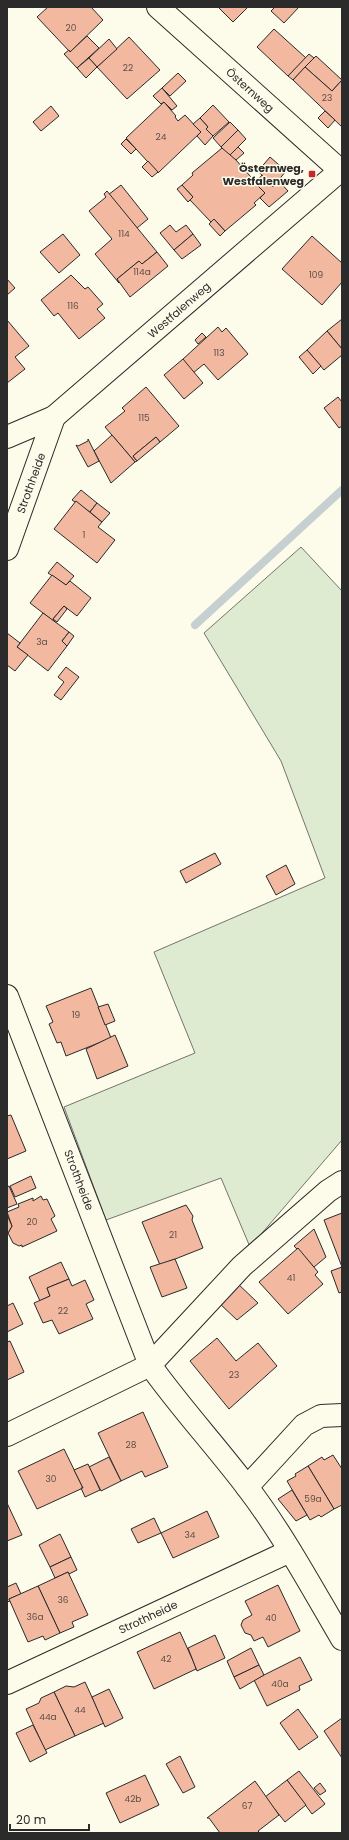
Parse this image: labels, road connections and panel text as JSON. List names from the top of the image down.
{
  "streets": {
    "street": ["Östernweg", "Westfalenweg", "Strothheide"]
  },
  "crossings": [
    ["Östernweg", "Westfalenweg"],
    ["Westfalenweg", "Strothheide"]
  ],
  "places": {
    "transit": ["Östernweg, Westfalenweg"]
  },
  "house_numbers": [
    "20",
    "22",
    "23",
    "24",
    "114",
    "114a",
    "109",
    "116",
    "113",
    "115",
    "1",
    "3a",
    "19",
    "20",
    "21",
    "41",
    "22",
    "23",
    "28",
    "30",
    "59a",
    "34",
    "36",
    "36a",
    "40",
    "42",
    "40a",
    "44",
    "44a",
    "42b",
    "67"
  ],
  "scale_bar": "20 m"
}
